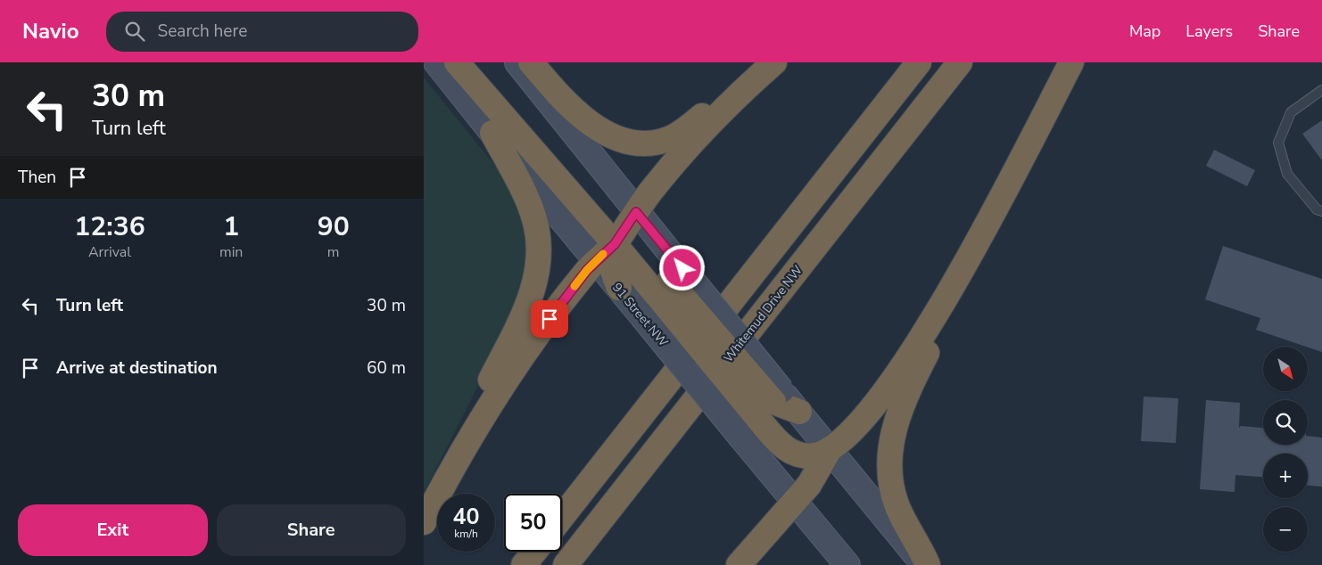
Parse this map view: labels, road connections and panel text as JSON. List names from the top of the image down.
{
  "streets": {
    "highway": ["Whitemud Drive NW"],
    "main road": ["91 Street NW"]
  },
  "north": "bottom right",
  "page": {
    "header": "Navio",
    "search": "Search here",
    "nav": ["Map", "Layers", "Share"],
    "turn": ["30 m", "Turn left"],
    "then": "Then",
    "eta": [
      "12:36",
      "Arrival",
      "1",
      "min",
      "90",
      "m"
    ],
    "list": [
      {
        "name": "Turn left",
        "value": "30 m"
      },
      {
        "name": "Arrive at destination",
        "value": "60 m"
      }
    ],
    "map_buttons": ["+", "−"],
    "speed": "40 km/h",
    "limit": "50",
    "buttons": ["Exit", "Share"]
  }
}
